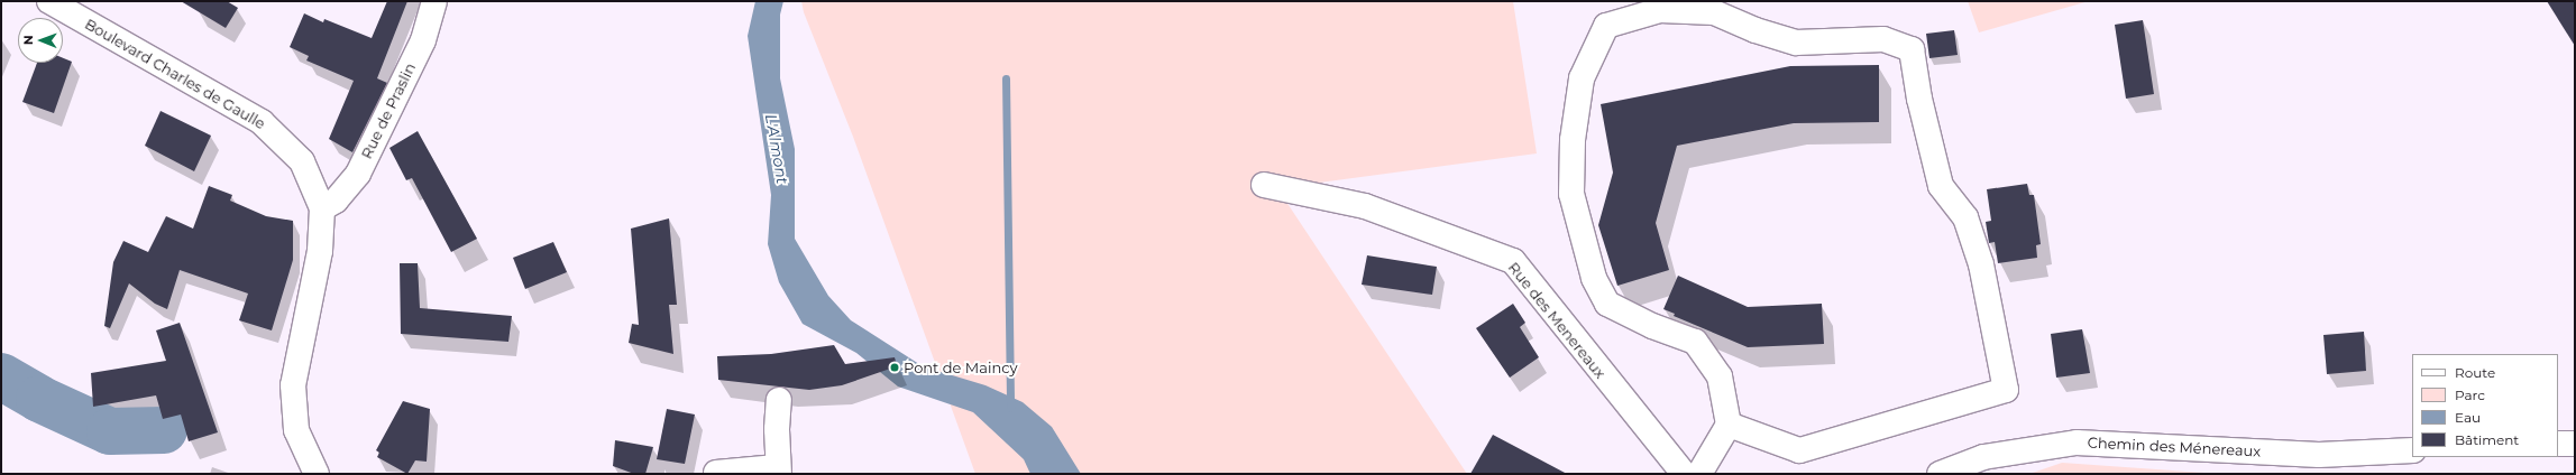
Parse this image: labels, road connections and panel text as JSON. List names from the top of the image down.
{
  "streets": {
    "street": [
      "Boulevard Charles de Gaulle",
      "Rue de Praslin",
      "Rue des Menereaux",
      "Chemin des Ménereaux"
    ]
  },
  "crossings": [
    ["Boulevard Charles de Gaulle", "Rue de Praslin"]
  ],
  "water": ["L'Almont"],
  "places": ["Pont de Maincy"],
  "legend": [
    "Route",
    "Parc",
    "Eau",
    "Bâtiment"
  ],
  "north": "left"
}
